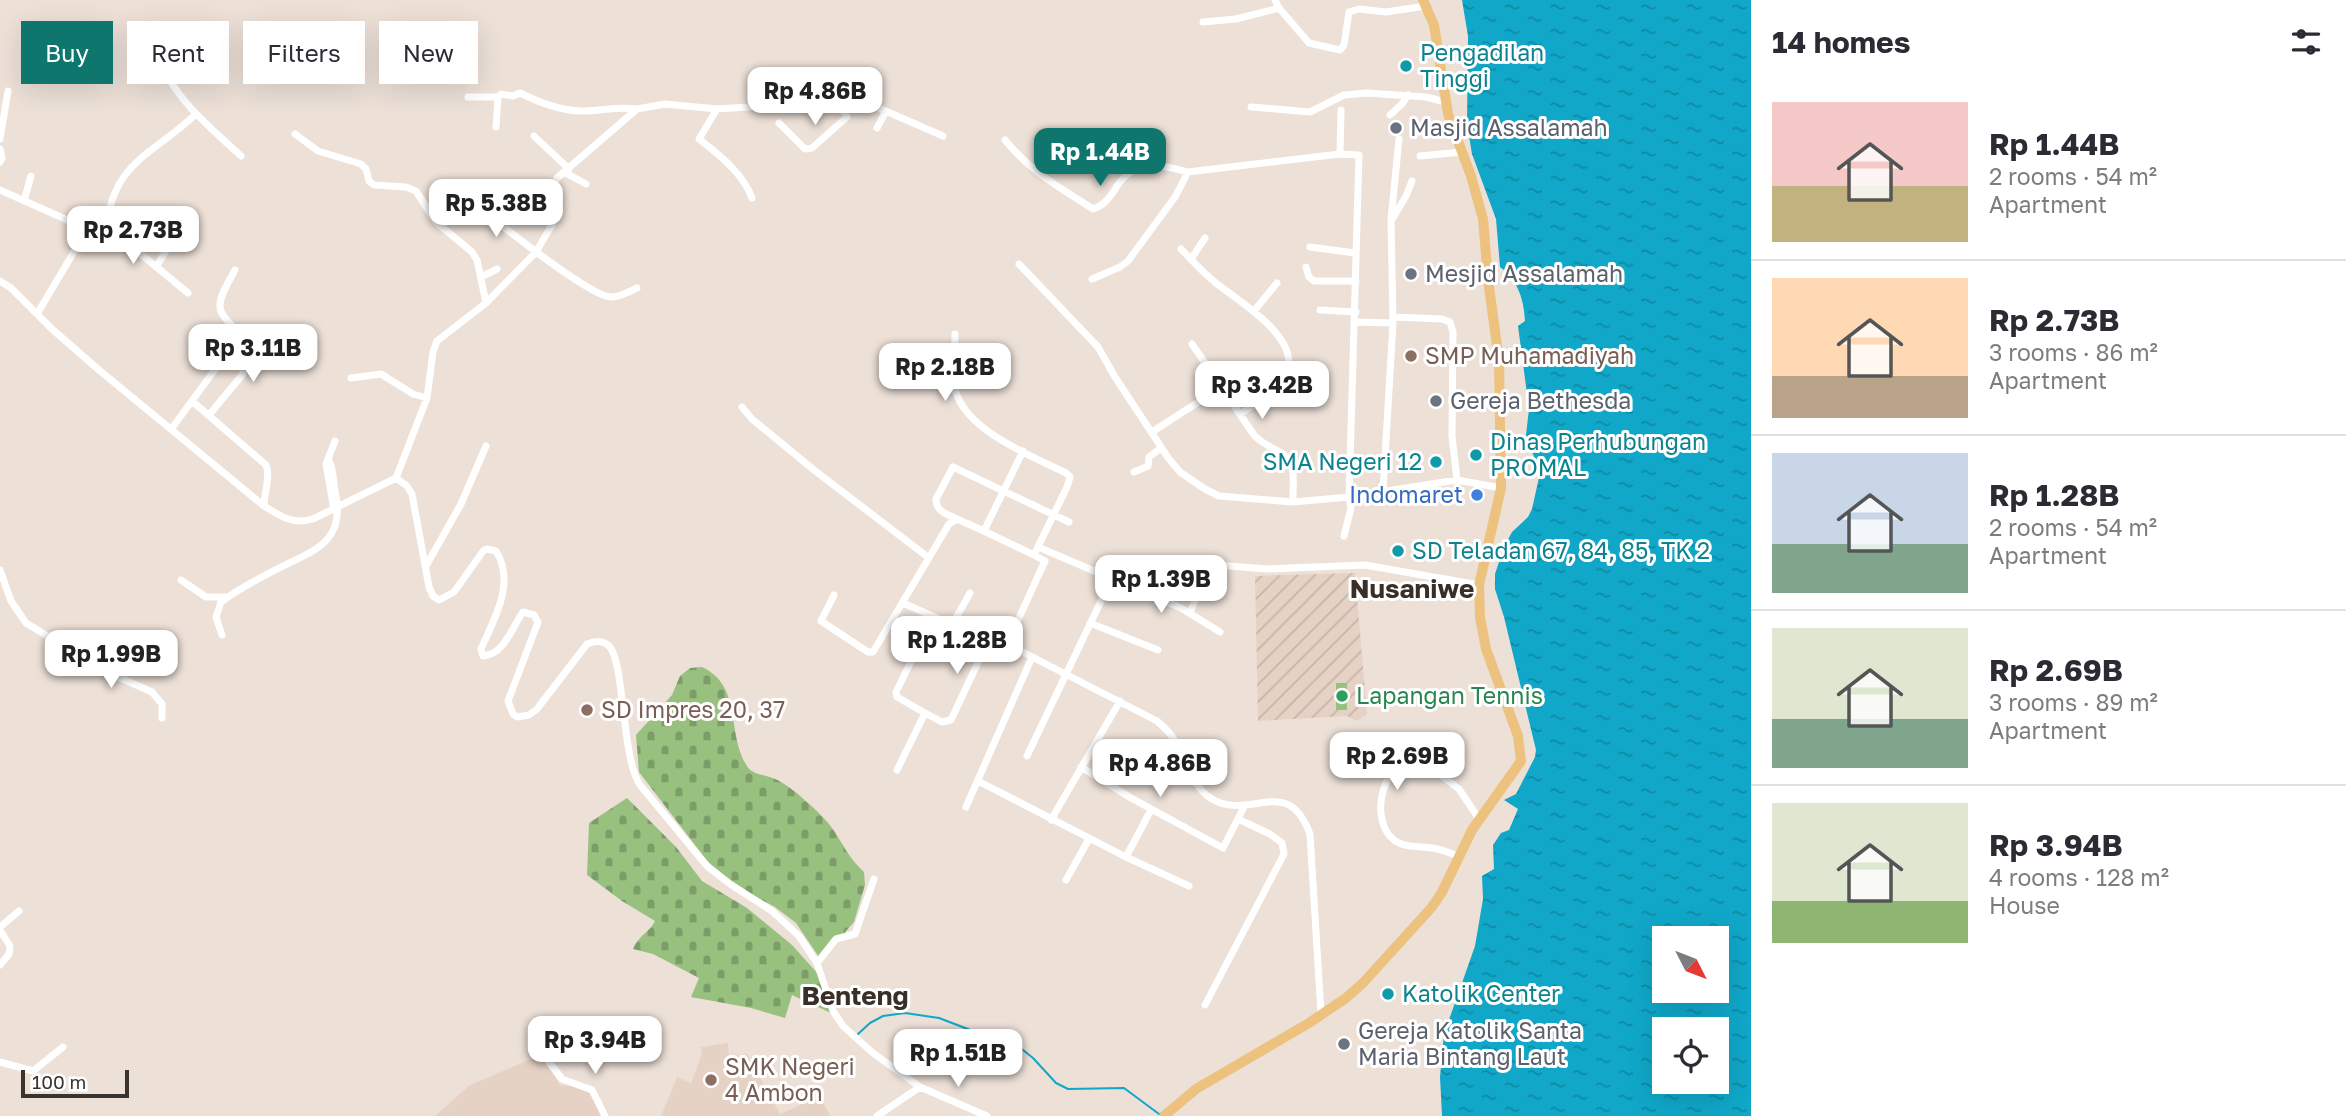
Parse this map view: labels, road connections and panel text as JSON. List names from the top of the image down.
{
  "districts": ["Nusaniwe", "Benteng"],
  "places": [
    "Pengadilan Tinggi",
    "Masjid Assalamah",
    "Mesjid Assalamah",
    "SMP Muhamadiyah",
    "Gereja Bethesda",
    "Dinas Perhubungan PROMAL",
    "SMA Negeri 12",
    "Indomaret",
    "SD Teladan 67, 84, 85, TK 2",
    "Lapangan Tennis",
    "SD Impres 20, 37",
    "Katolik Center",
    "Gereja Katolik Santa Maria Bintang Laut",
    "SMK Negeri 4 Ambon"
  ],
  "scale_bar": "100 m",
  "north": "bottom right",
  "page": {
    "heading": "14 homes",
    "chip": [
      "Buy",
      "Rent",
      "Filters",
      "New"
    ],
    "price": [
      "Rp 4.86B",
      "Rp 1.44B",
      "Rp 5.38B",
      "Rp 2.73B",
      "Rp 3.11B",
      "Rp 2.18B",
      "Rp 3.42B",
      "Rp 1.39B",
      "Rp 1.28B",
      "Rp 1.99B",
      "Rp 2.69B",
      "Rp 4.86B",
      "Rp 3.94B",
      "Rp 1.51B"
    ],
    "list": [
      {
        "name": "Rp 1.44B",
        "note": "2 rooms · 54 m² · Apartment"
      },
      {
        "name": "Rp 2.73B",
        "note": "3 rooms · 86 m² · Apartment"
      },
      {
        "name": "Rp 1.28B",
        "note": "2 rooms · 54 m² · Apartment"
      },
      {
        "name": "Rp 2.69B",
        "note": "3 rooms · 89 m² · Apartment"
      },
      {
        "name": "Rp 3.94B",
        "note": "4 rooms · 128 m² · House"
      }
    ],
    "scale": "100 m"
  }
}
